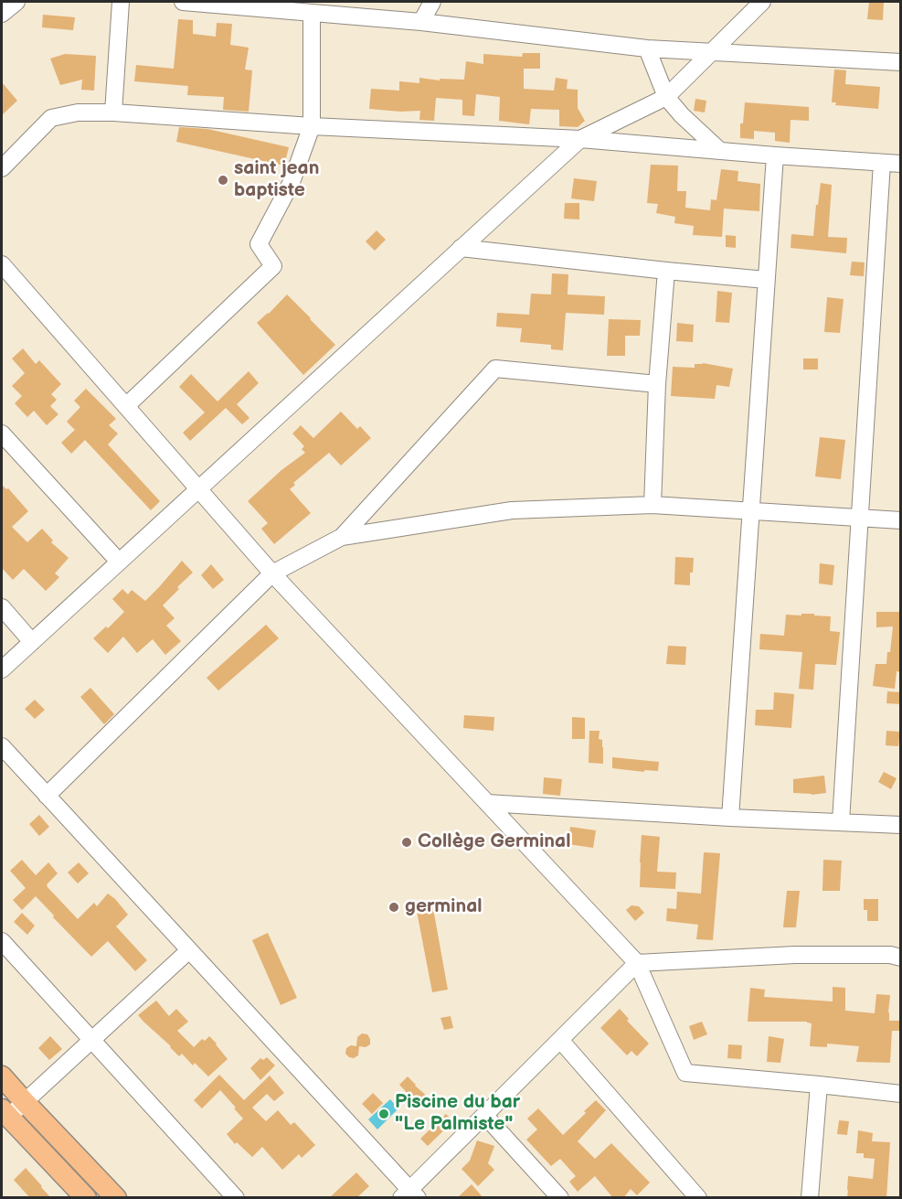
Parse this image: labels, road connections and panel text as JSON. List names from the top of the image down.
{
  "places": [
    "saint jean baptiste",
    "Collège Germinal",
    "germinal",
    "Piscine du bar \"Le Palmiste\""
  ]
}
